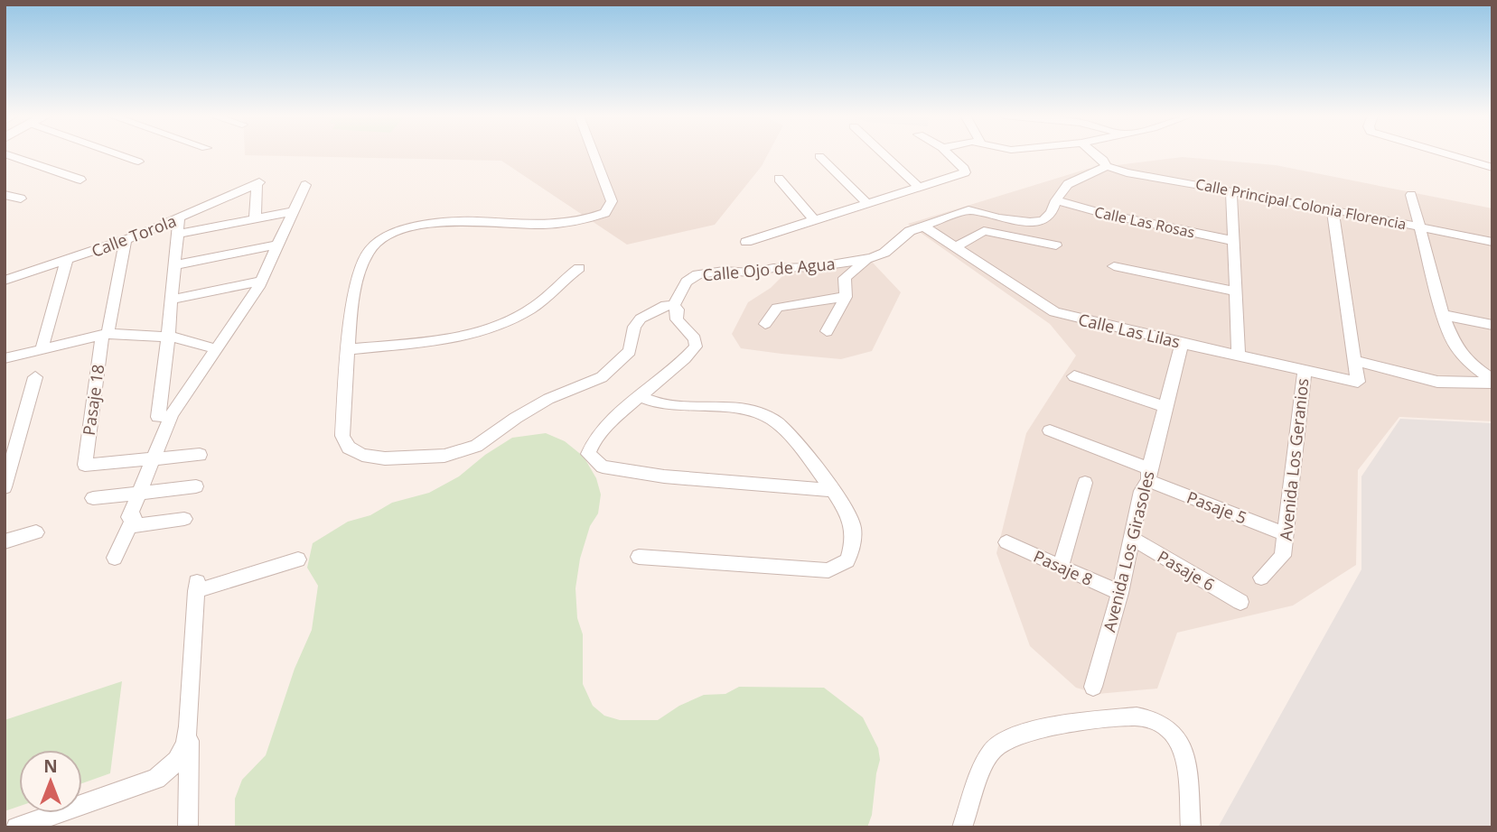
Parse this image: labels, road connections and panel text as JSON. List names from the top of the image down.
{
  "streets": {
    "street": [
      "Calle Principal Colonia Florencia",
      "Calle Las Rosas",
      "Calle Torola",
      "Calle Ojo de Agua",
      "Calle Las Lilas",
      "Pasaje 18",
      "Avenida Los Geranios",
      "Pasaje 5",
      "Avenida Los Girasoles",
      "Pasaje 8",
      "Pasaje 6"
    ]
  },
  "crossings": [
    ["Calle Principal Colonia Florencia", "Calle Ojo de Agua"],
    ["Calle Las Rosas", "Calle Ojo de Agua"],
    ["Calle Torola", "Pasaje 18"],
    ["Calle Ojo de Agua", "Calle Las Lilas"],
    ["Calle Las Lilas", "Avenida Los Geranios"],
    ["Calle Las Lilas", "Avenida Los Girasoles"],
    ["Avenida Los Geranios", "Pasaje 5"],
    ["Pasaje 5", "Avenida Los Girasoles"],
    ["Avenida Los Girasoles", "Pasaje 8"],
    ["Avenida Los Girasoles", "Pasaje 6"]
  ],
  "north": "top"
}
